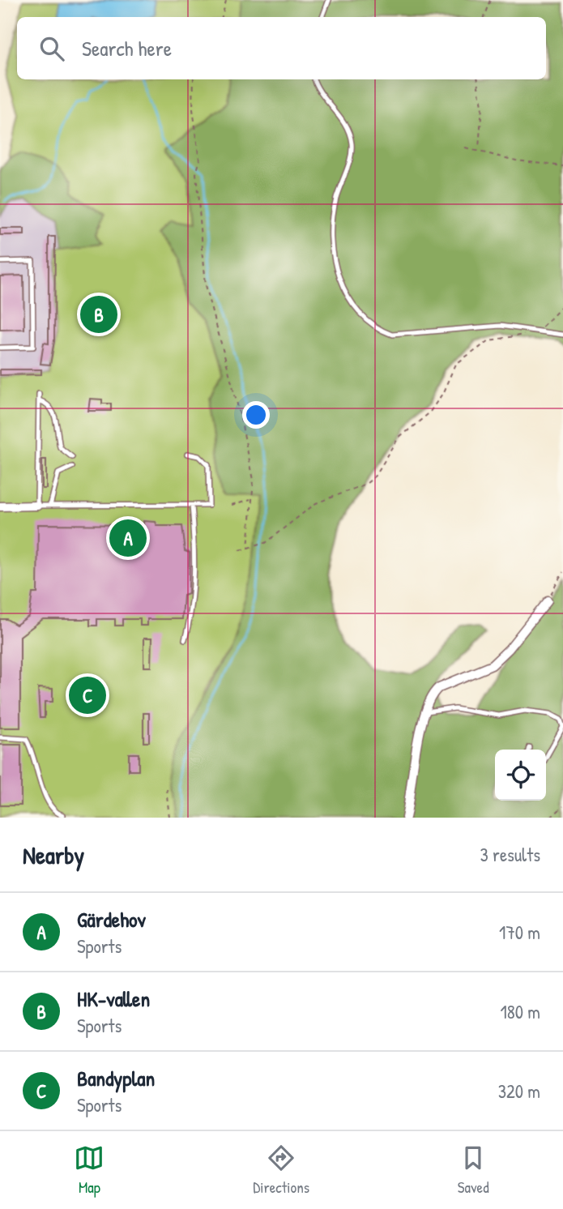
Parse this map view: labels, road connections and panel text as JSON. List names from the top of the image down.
{
  "page": {
    "search": "Search here",
    "pins": ["B", "A", "C"],
    "heading": ["Nearby", "3 results"],
    "list": [
      {
        "mark": "A",
        "name": "Gärdehov",
        "note": "Sports",
        "value": "170 m"
      },
      {
        "mark": "B",
        "name": "HK-vallen",
        "note": "Sports",
        "value": "180 m"
      },
      {
        "mark": "C",
        "name": "Bandyplan",
        "note": "Sports",
        "value": "320 m"
      }
    ],
    "nav": ["Map", "Directions", "Saved"]
  }
}
